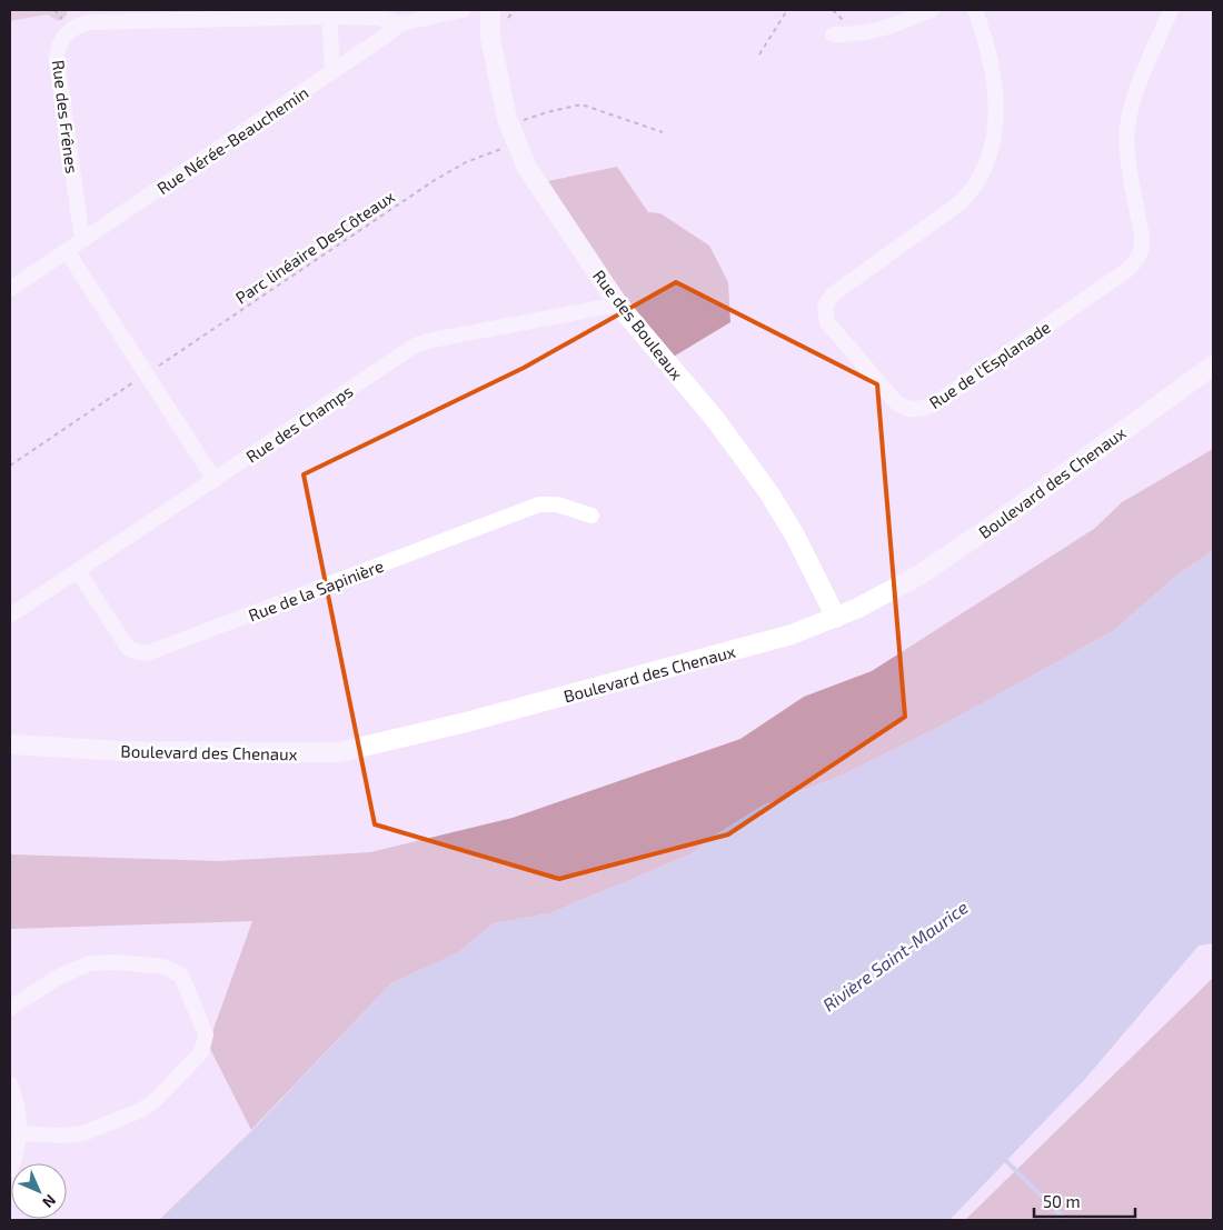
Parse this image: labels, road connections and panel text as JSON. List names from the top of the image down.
{
  "streets": {
    "street": [
      "Rue des Frênes",
      "Rue Nérée-Beauchemin",
      "Rue des Bouleaux",
      "Rue de l'Esplanade",
      "Rue des Champs",
      "Boulevard des Chenaux",
      "Rue de la Sapinière"
    ],
    "path": ["Parc linéaire DesCôteaux"]
  },
  "crossings": [
    ["Rue des Frênes", "Rue Nérée-Beauchemin"],
    ["Parc linéaire DesCôteaux", "Rue des Bouleaux"],
    ["Rue des Bouleaux", "Rue des Champs"],
    ["Rue des Bouleaux", "Boulevard des Chenaux"],
    ["Rue des Champs", "Rue de la Sapinière"]
  ],
  "water": ["Rivière Saint-Maurice"],
  "scale_bar": "50 m",
  "north": "bottom right"
}
